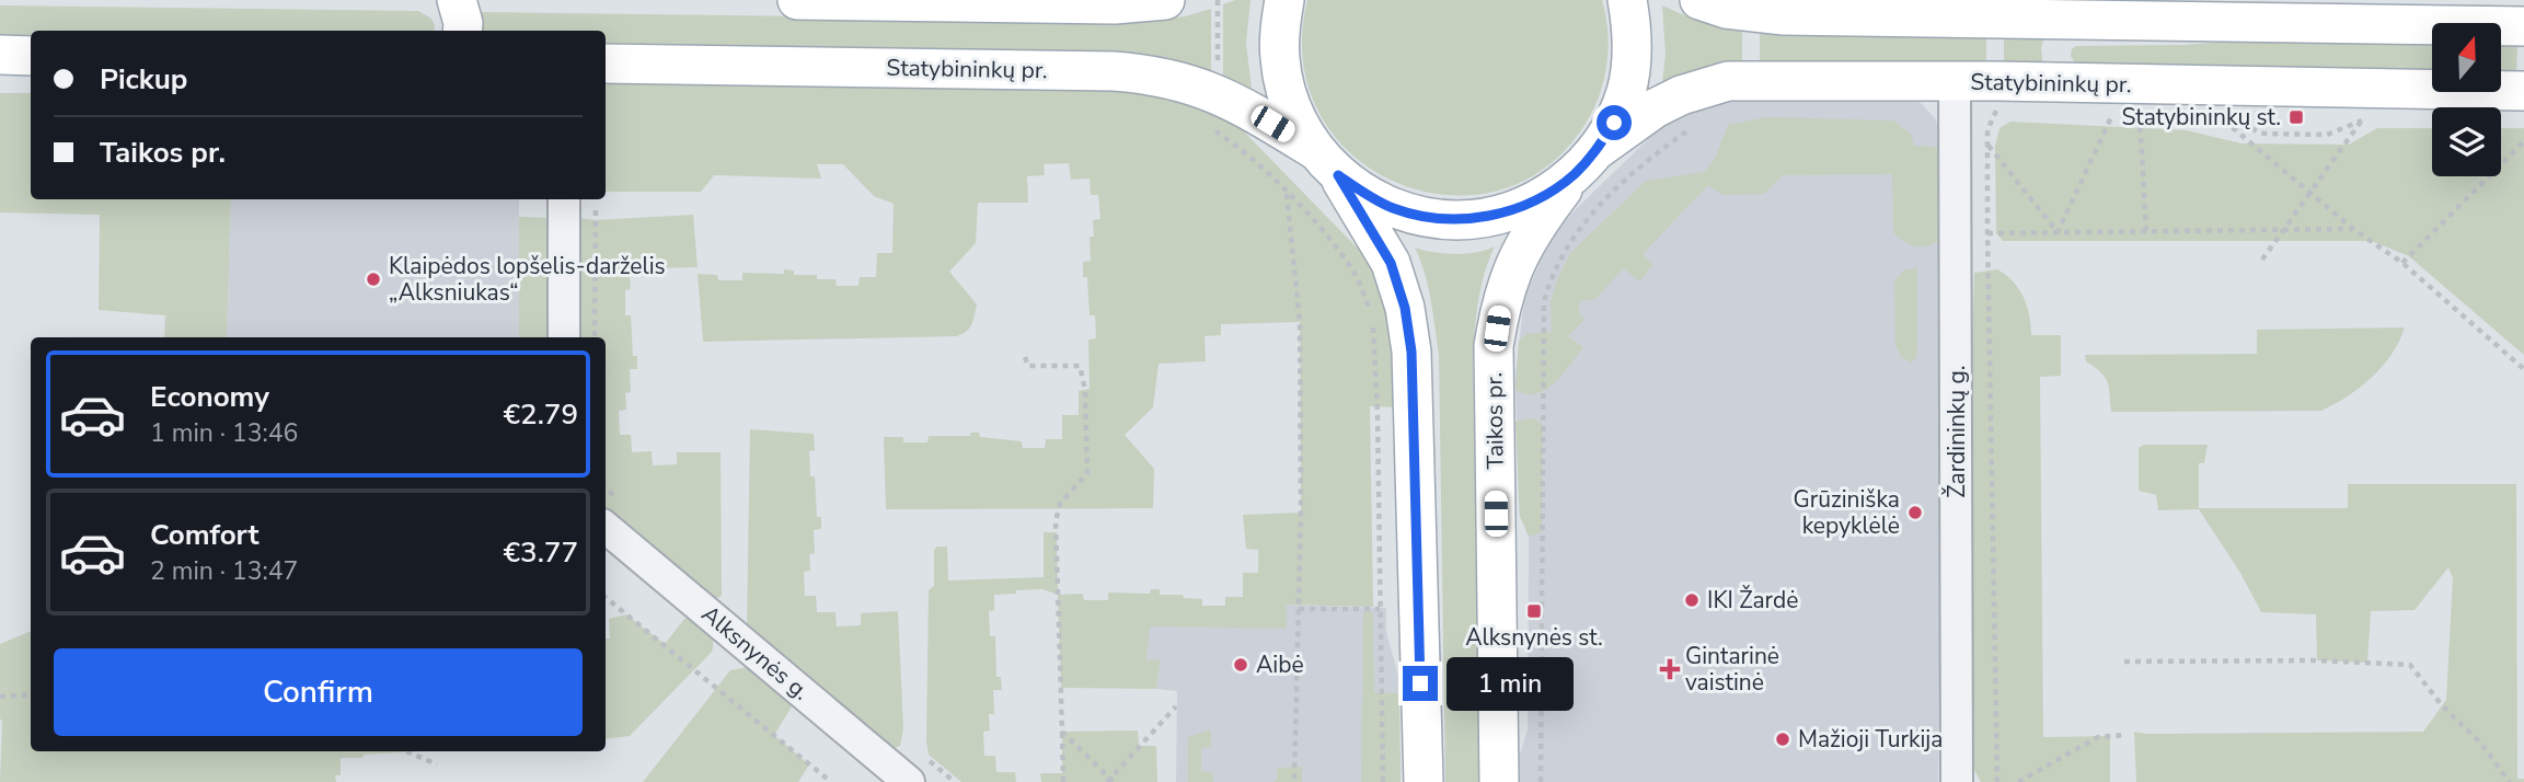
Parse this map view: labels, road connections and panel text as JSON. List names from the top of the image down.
{
  "streets": {
    "main road": ["Statybininkų pr.", "Taikos pr."],
    "street": ["Žardininkų g.", "Alksnynės g."]
  },
  "crossings": [
    ["Statybininkų pr.", "Taikos pr."],
    ["Statybininkų pr.", "Žardininkų g."]
  ],
  "places": {
    "transit": ["Statybininkų st.", "Alksnynės st."],
    "other": [
      "Klaipėdos lopšelis-darželis „Alksniukas“",
      "Grūziniška kepyklėlė",
      "IKI Žardė",
      "Aibė",
      "Mažioji Turkija"
    ],
    "health": ["Gintarinė vaistinė"]
  },
  "north": "top",
  "page": {
    "banner": ["Pickup", "Taikos pr."],
    "list": [
      {
        "name": "Economy",
        "note": "1 min · 13:46",
        "value": "€2.79"
      },
      {
        "name": "Comfort",
        "note": "2 min · 13:47",
        "value": "€3.77"
      }
    ],
    "buttons": "Confirm",
    "bubble": "1 min"
  }
}
